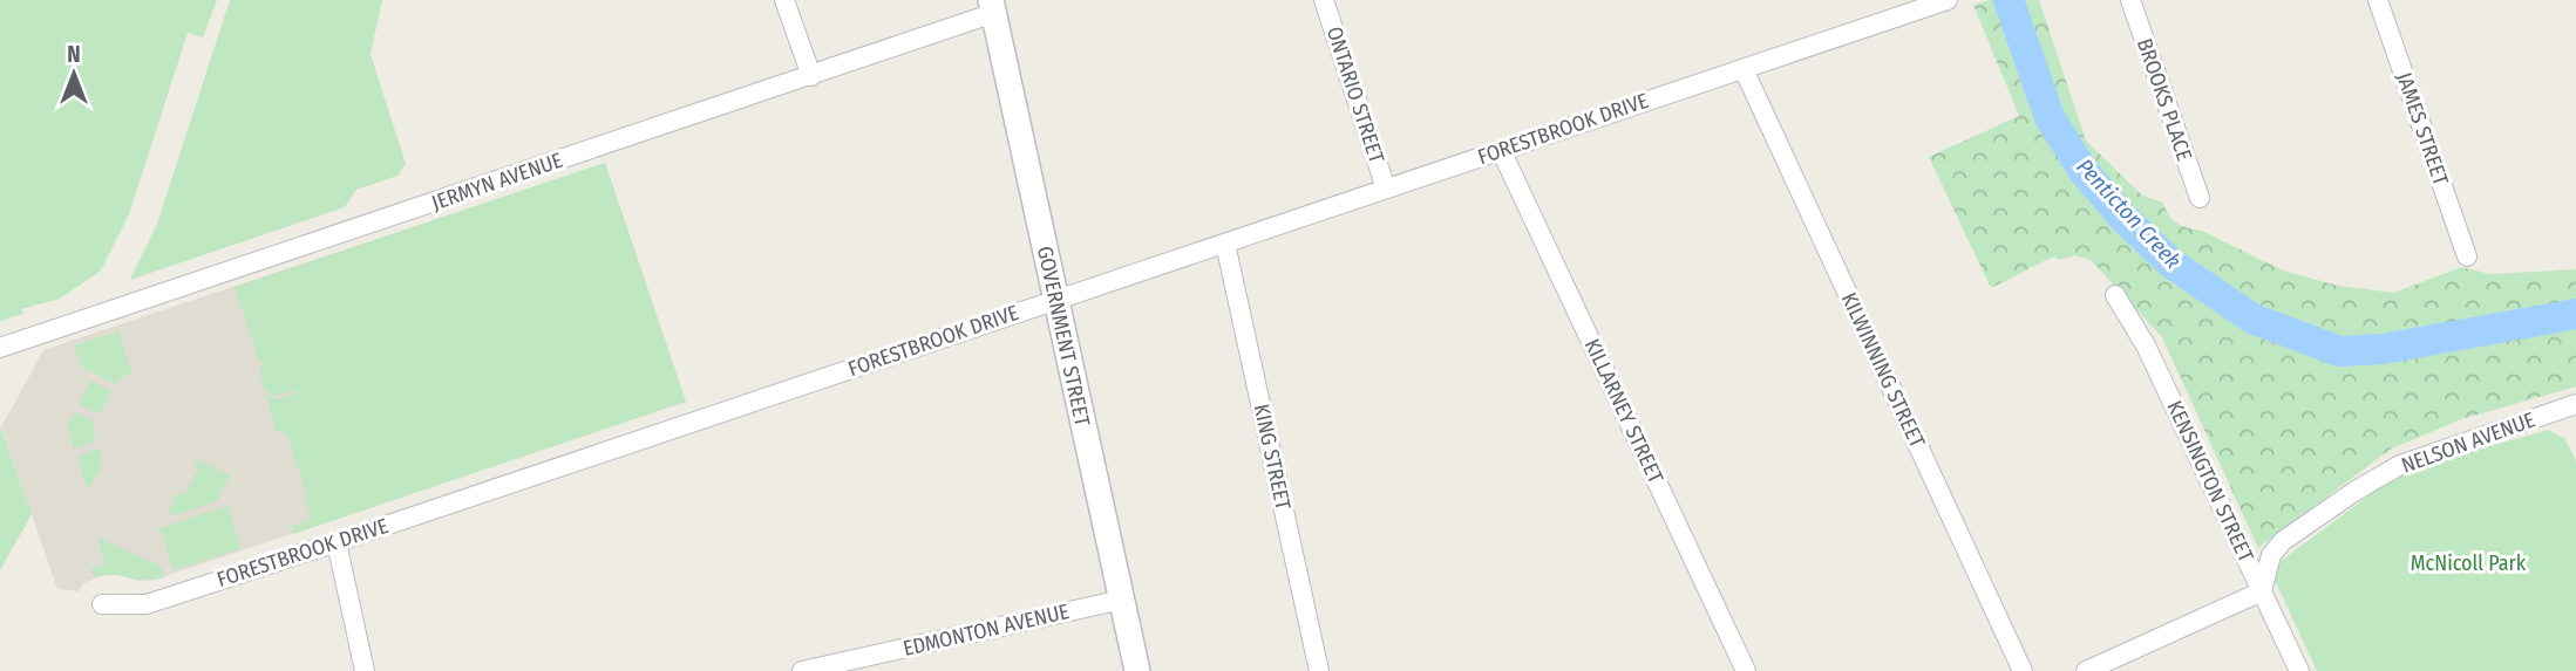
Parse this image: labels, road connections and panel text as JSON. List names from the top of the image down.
{
  "streets": {
    "street": [
      "ONTARIO STREET",
      "BROOKS PLACE",
      "FORESTBROOK DRIVE",
      "JAMES STREET",
      "JERMYN AVENUE",
      "GOVERNMENT STREET",
      "KILWINNING STREET",
      "KILLARNEY STREET",
      "NELSON AVENUE",
      "KING STREET",
      "KENSINGTON STREET",
      "EDMONTON AVENUE"
    ]
  },
  "crossings": [
    ["ONTARIO STREET", "FORESTBROOK DRIVE"],
    ["FORESTBROOK DRIVE", "GOVERNMENT STREET"],
    ["FORESTBROOK DRIVE", "KILWINNING STREET"],
    ["FORESTBROOK DRIVE", "KILLARNEY STREET"],
    ["FORESTBROOK DRIVE", "KING STREET"],
    ["JERMYN AVENUE", "GOVERNMENT STREET"],
    ["GOVERNMENT STREET", "EDMONTON AVENUE"],
    ["NELSON AVENUE", "KENSINGTON STREET"]
  ],
  "water": ["Penticton Creek"],
  "parks": ["McNicoll Park"],
  "north": "top"
}
